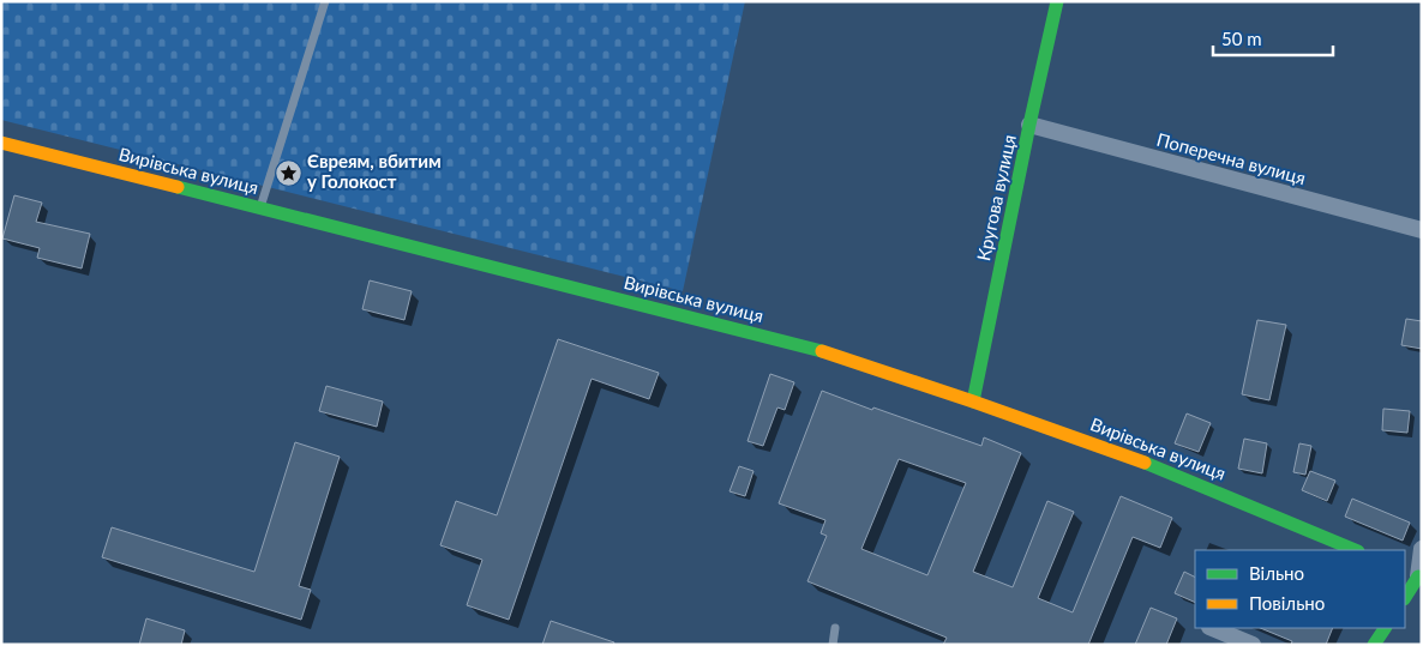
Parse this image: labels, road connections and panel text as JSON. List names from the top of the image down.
{
  "streets": {
    "main road": ["Вирівська вулиця", "Кругова вулиця"],
    "street": ["Поперечна вулиця"]
  },
  "crossings": [
    ["Поперечна вулиця", "Кругова вулиця"],
    ["Вирівська вулиця", "Кругова вулиця"]
  ],
  "places": {
    "place": ["Євреям, вбитим у Голокост"]
  },
  "legend": ["Вільно", "Повільно"],
  "scale_bar": "50 m"
}
